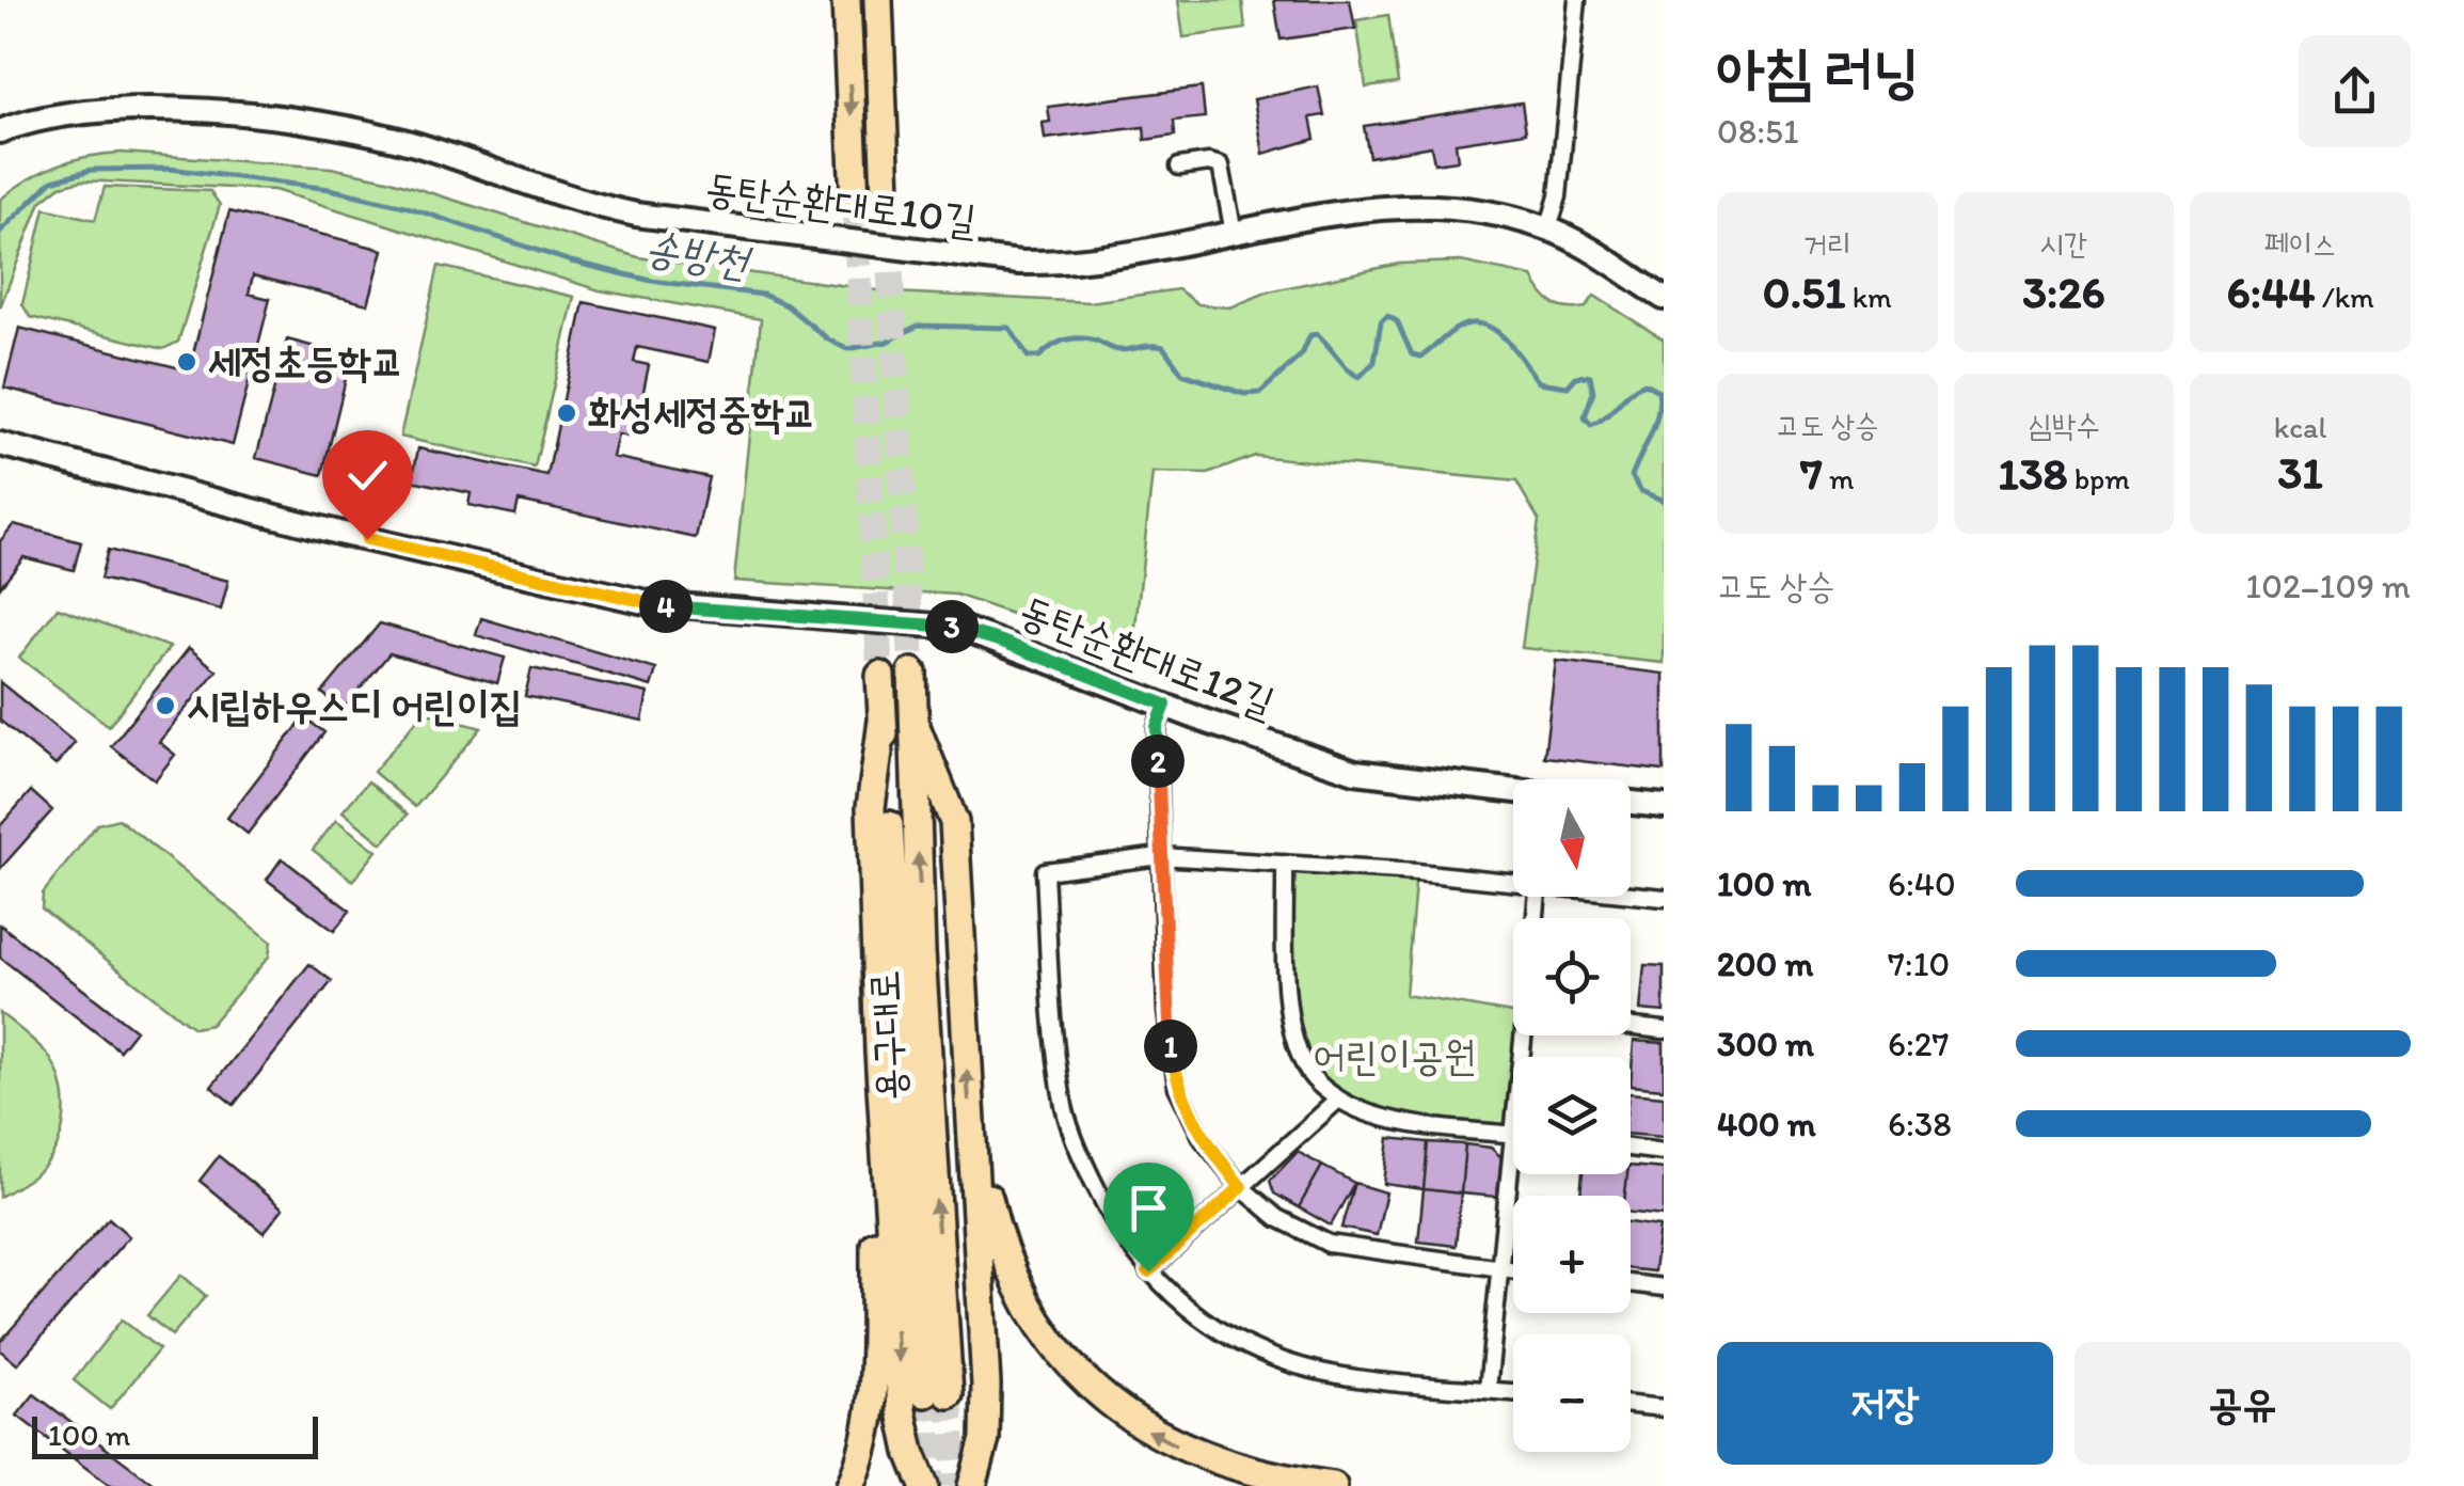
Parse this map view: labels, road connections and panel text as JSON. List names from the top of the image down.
{
  "streets": {
    "highway": ["용구대로"],
    "street": ["동탄순환대로10길", "동탄순환대로12길"]
  },
  "water": ["송방천"],
  "parks": ["어린이공원"],
  "places": ["세정초등학교", "화성세정중학교", "시립하우스디 어린이집"],
  "scale_bar": "100 m",
  "north": "bottom",
  "page": {
    "heading": ["아침 러닝", "08:51"],
    "stats": [
      ["거리", "0.51 km"],
      ["시간", "3:26"],
      ["페이스", "6:44 /km"],
      ["고도 상승", "7 m"],
      ["심박수", "138 bpm"],
      ["kcal", "31"]
    ],
    "chart": ["고도 상승", "102–109 m"],
    "pins": [
      "4",
      "3",
      "2",
      "1"
    ],
    "map_buttons": ["+", "−"],
    "list": [
      {
        "name": "100 m",
        "note": "6:40"
      },
      {
        "name": "200 m",
        "note": "7:10"
      },
      {
        "name": "300 m",
        "note": "6:27"
      },
      {
        "name": "400 m",
        "note": "6:38"
      }
    ],
    "buttons": ["저장", "공유"],
    "scale": "100 m"
  }
}
